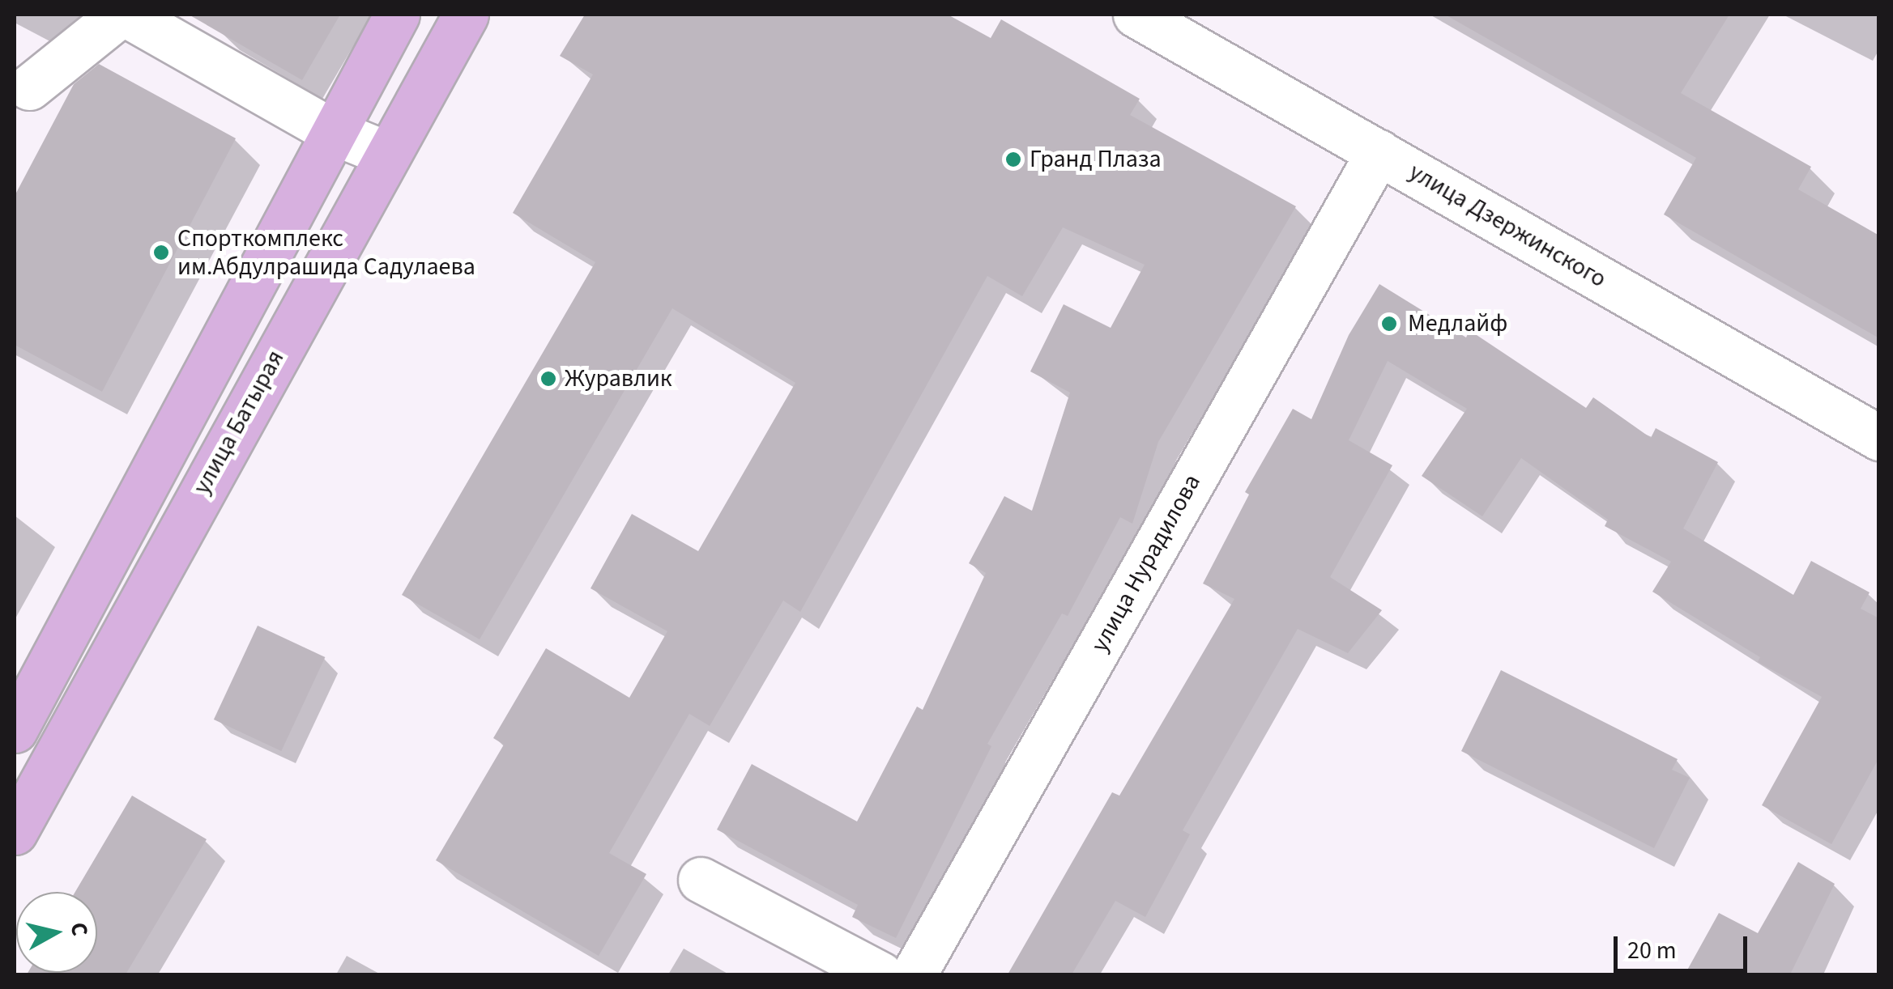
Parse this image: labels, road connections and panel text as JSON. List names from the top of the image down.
{
  "streets": {
    "main road": ["улица Батырая"],
    "street": ["улица Дзержинского", "улица Нурадилова"]
  },
  "crossings": [
    ["улица Дзержинского", "улица Нурадилова"]
  ],
  "places": [
    "Гранд Плаза",
    "Спорткомплекс им.Абдулрашида Садулаева",
    "Медлайф",
    "Журавлик"
  ],
  "scale_bar": "20 m",
  "north": "right"
}
